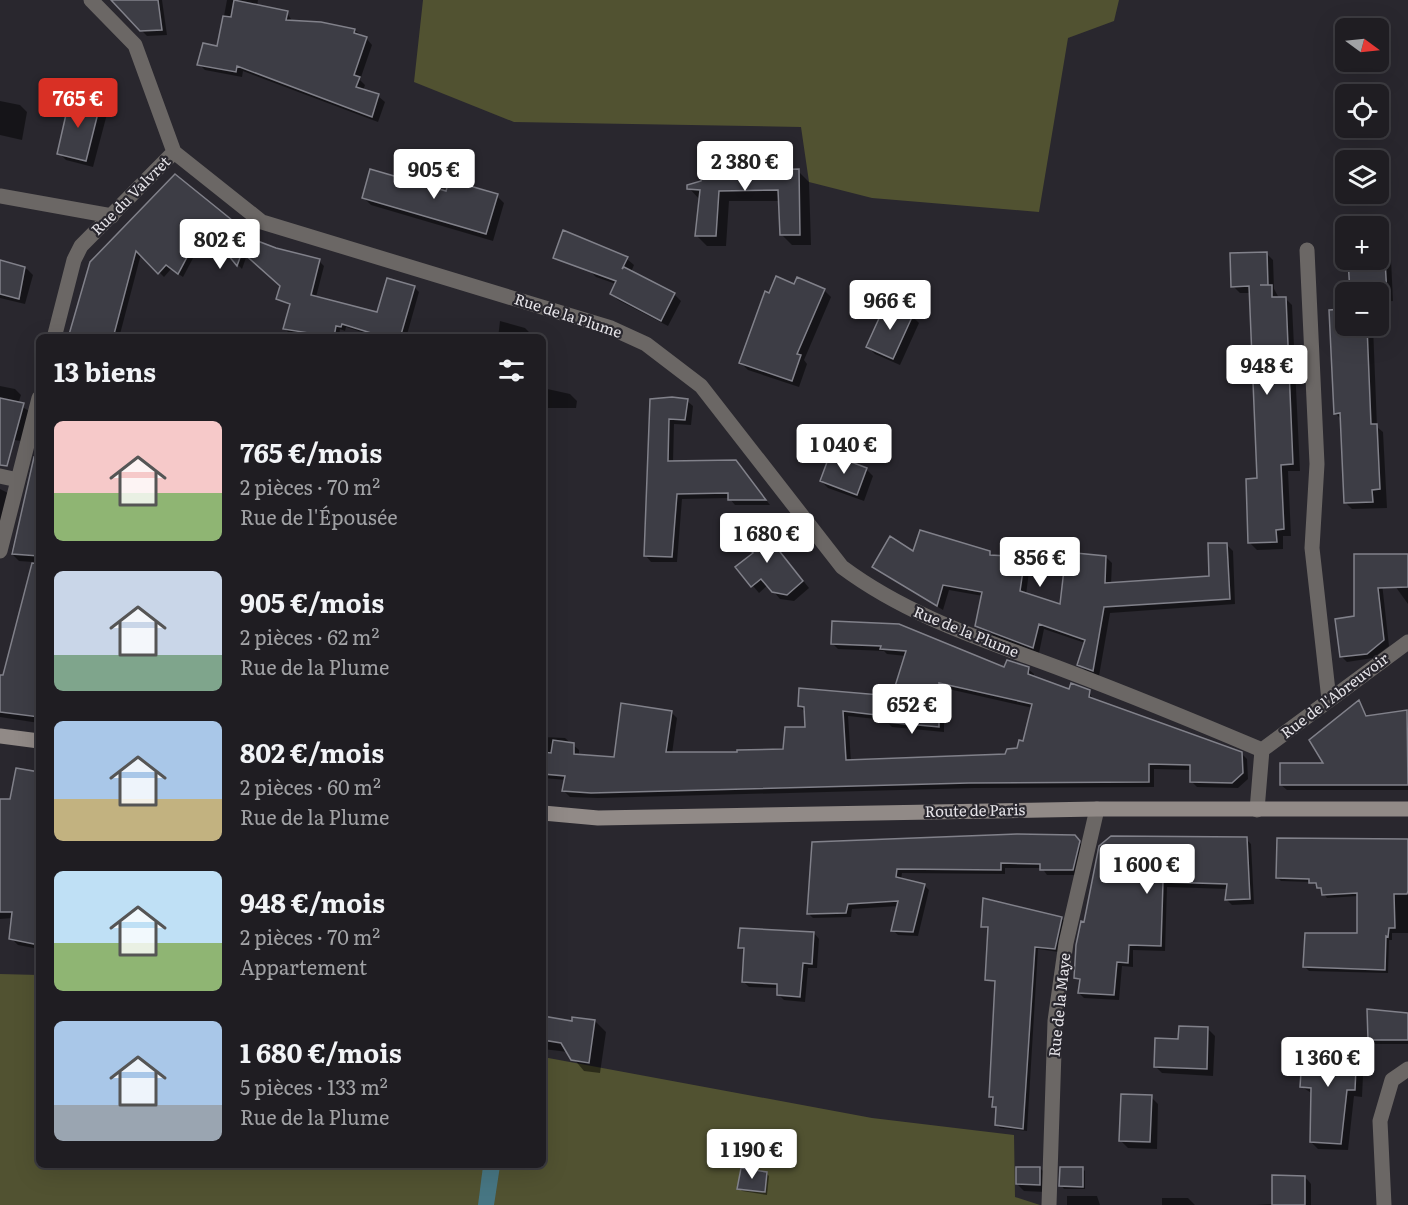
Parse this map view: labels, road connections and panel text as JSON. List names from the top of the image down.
{
  "streets": {
    "main road": ["Route de Paris"],
    "street": [
      "Rue du Valvret",
      "Rue de la Plume",
      "Rue de l'Abreuvoir",
      "Rue de la Maye"
    ]
  },
  "crossings": [
    ["Rue du Valvret", "Rue de la Plume"],
    ["Rue de la Plume", "Rue de l'Abreuvoir"],
    ["Route de Paris", "Rue de la Maye"]
  ],
  "north": "right",
  "page": {
    "map_buttons": ["+", "−"],
    "price": [
      "765 €",
      "2 380 €",
      "905 €",
      "802 €",
      "966 €",
      "948 €",
      "1 040 €",
      "1 680 €",
      "856 €",
      "652 €",
      "1 600 €",
      "1 360 €",
      "1 190 €"
    ],
    "heading": "13 biens",
    "list": [
      {
        "name": "765 €/mois",
        "note": "2 pièces · 70 m² · Rue de l'Épousée"
      },
      {
        "name": "905 €/mois",
        "note": "2 pièces · 62 m² · Rue de la Plume"
      },
      {
        "name": "802 €/mois",
        "note": "2 pièces · 60 m² · Rue de la Plume"
      },
      {
        "name": "948 €/mois",
        "note": "2 pièces · 70 m² · Appartement"
      },
      {
        "name": "1 680 €/mois",
        "note": "5 pièces · 133 m² · Rue de la Plume"
      }
    ]
  }
}
